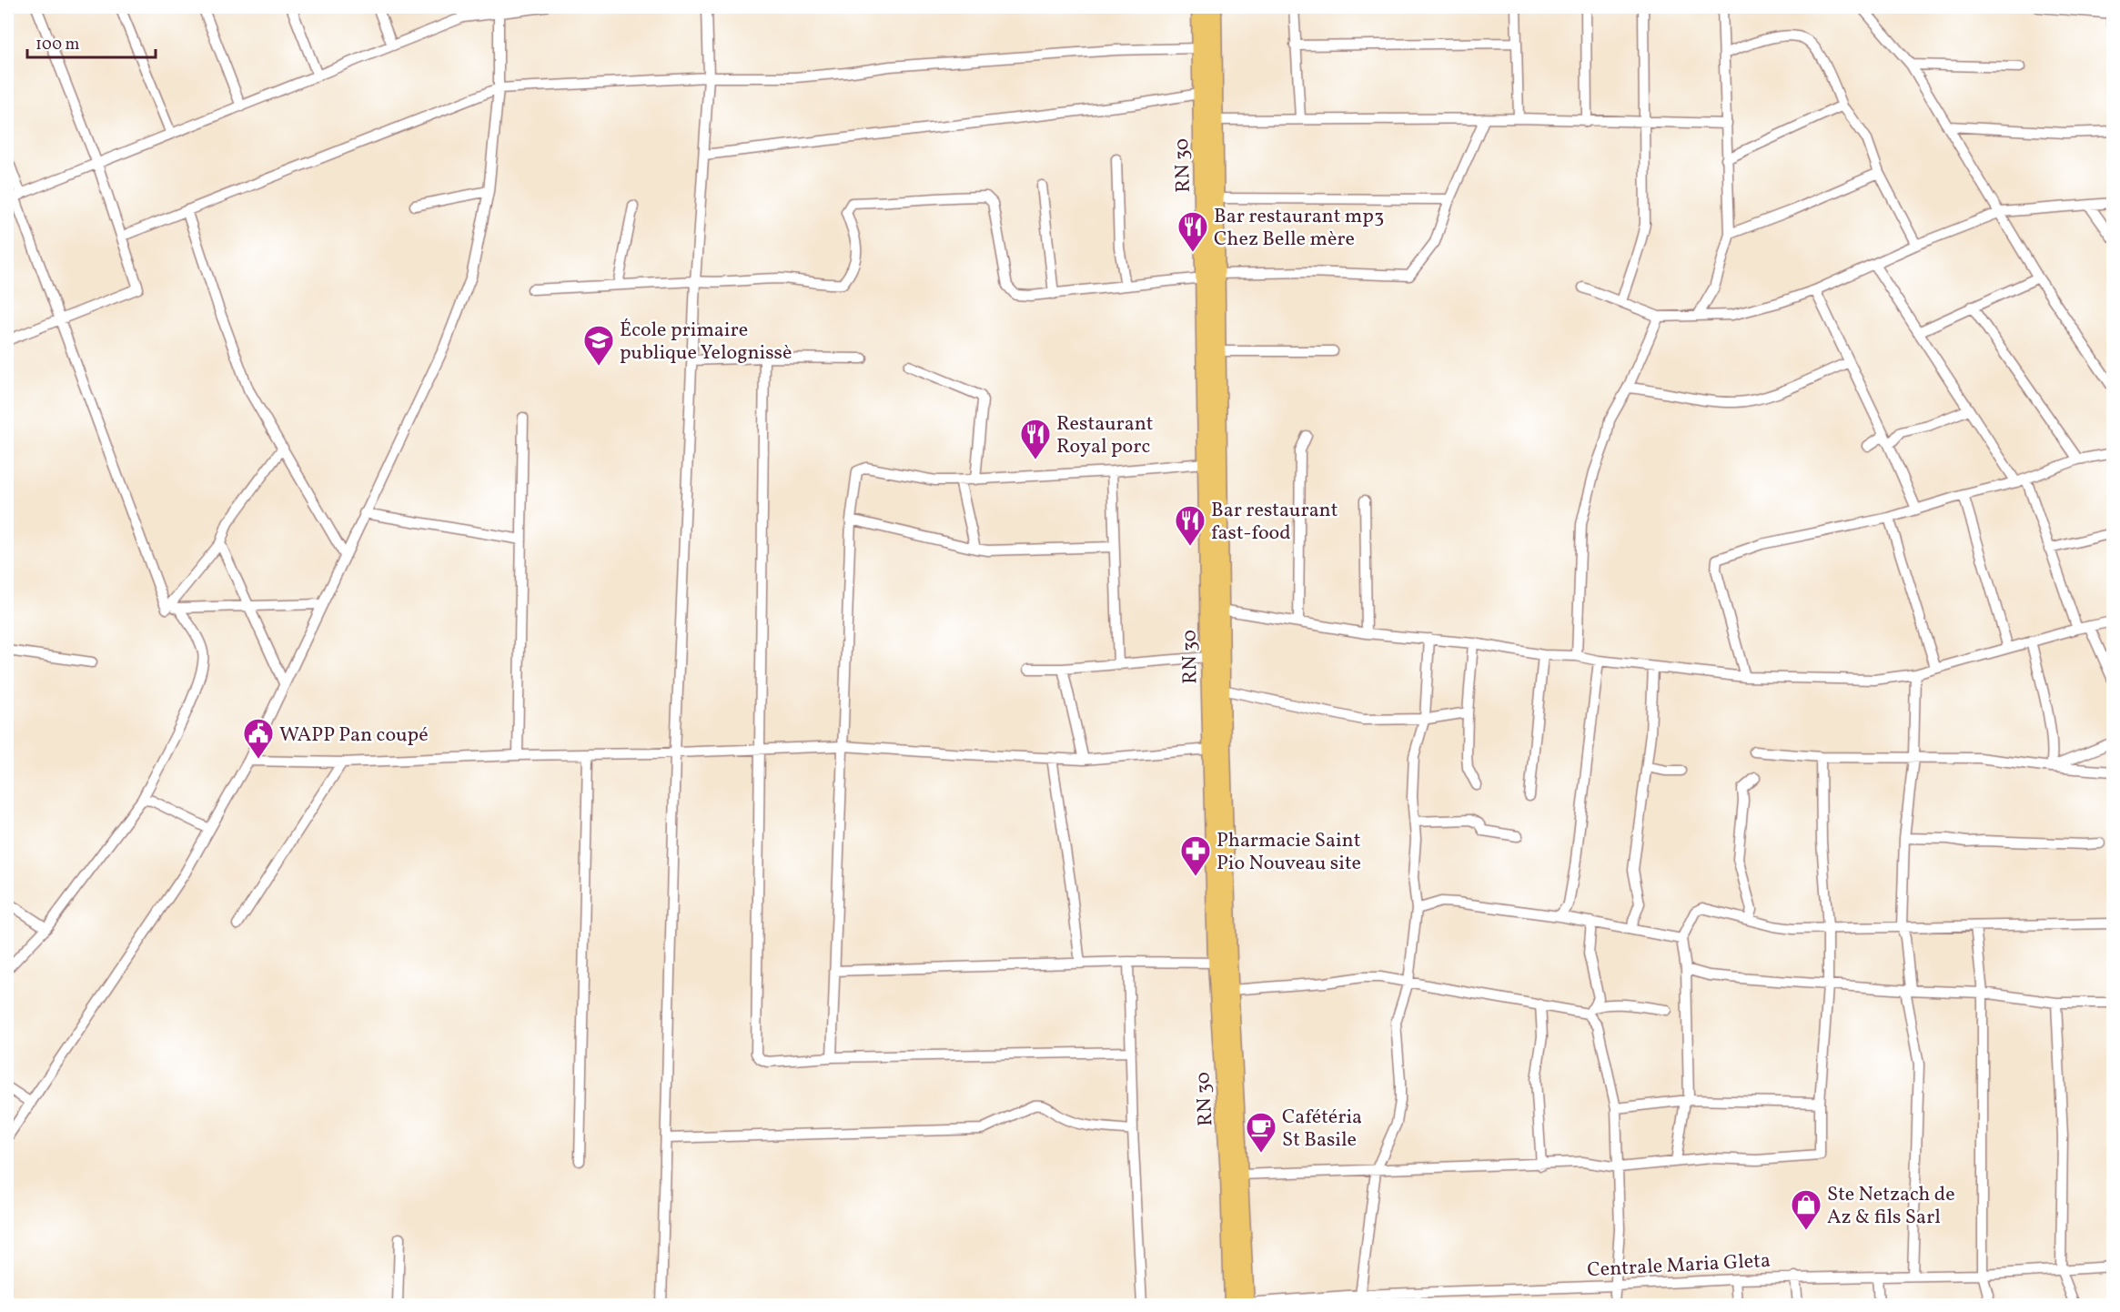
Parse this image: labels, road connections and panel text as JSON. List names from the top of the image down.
{
  "streets": {
    "main road": ["RN 30"],
    "street": ["Centrale Maria Gleta"]
  },
  "crossings": [
    ["RN 30", "Centrale Maria Gleta"]
  ],
  "places": {
    "restaurant": ["Bar restaurant mp3 Chez Belle mère", "Restaurant Royal porc", "Bar restaurant fast-food"],
    "school or university": ["École primaire publique Yelognissè"],
    "public building": ["WAPP Pan coupé"],
    "pharmacy": ["Pharmacie Saint Pio Nouveau site"],
    "cafe": ["Cafétéria St Basile"],
    "shop": ["Ste Netzach de Az & fils Sarl"]
  },
  "scale_bar": "100 m"
}
